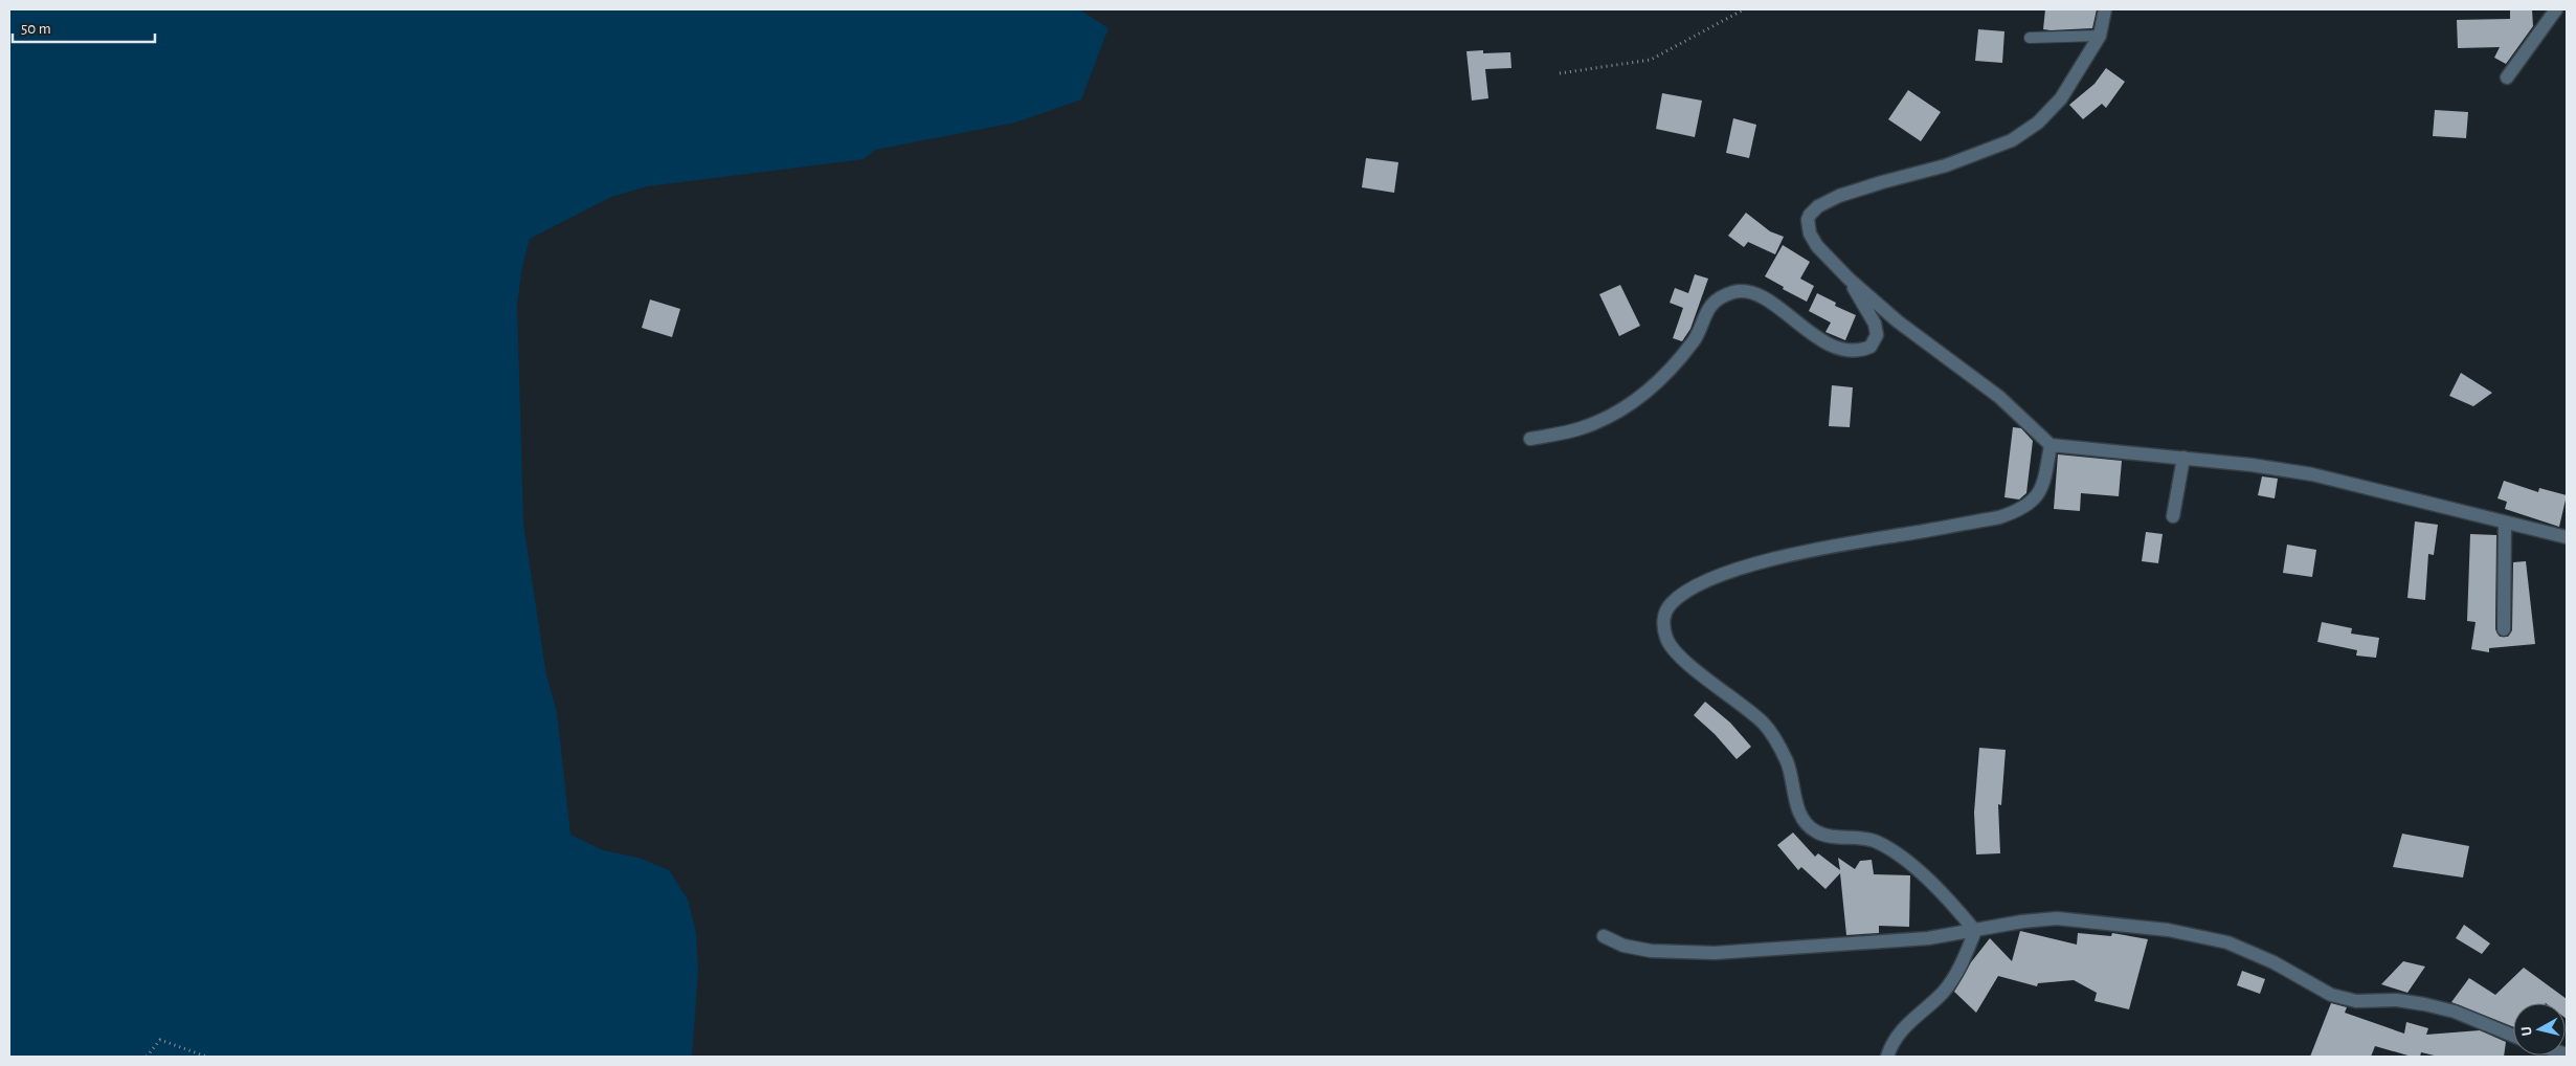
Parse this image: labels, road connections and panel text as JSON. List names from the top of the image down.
{
  "scale_bar": "50 m",
  "north": "left"
}
